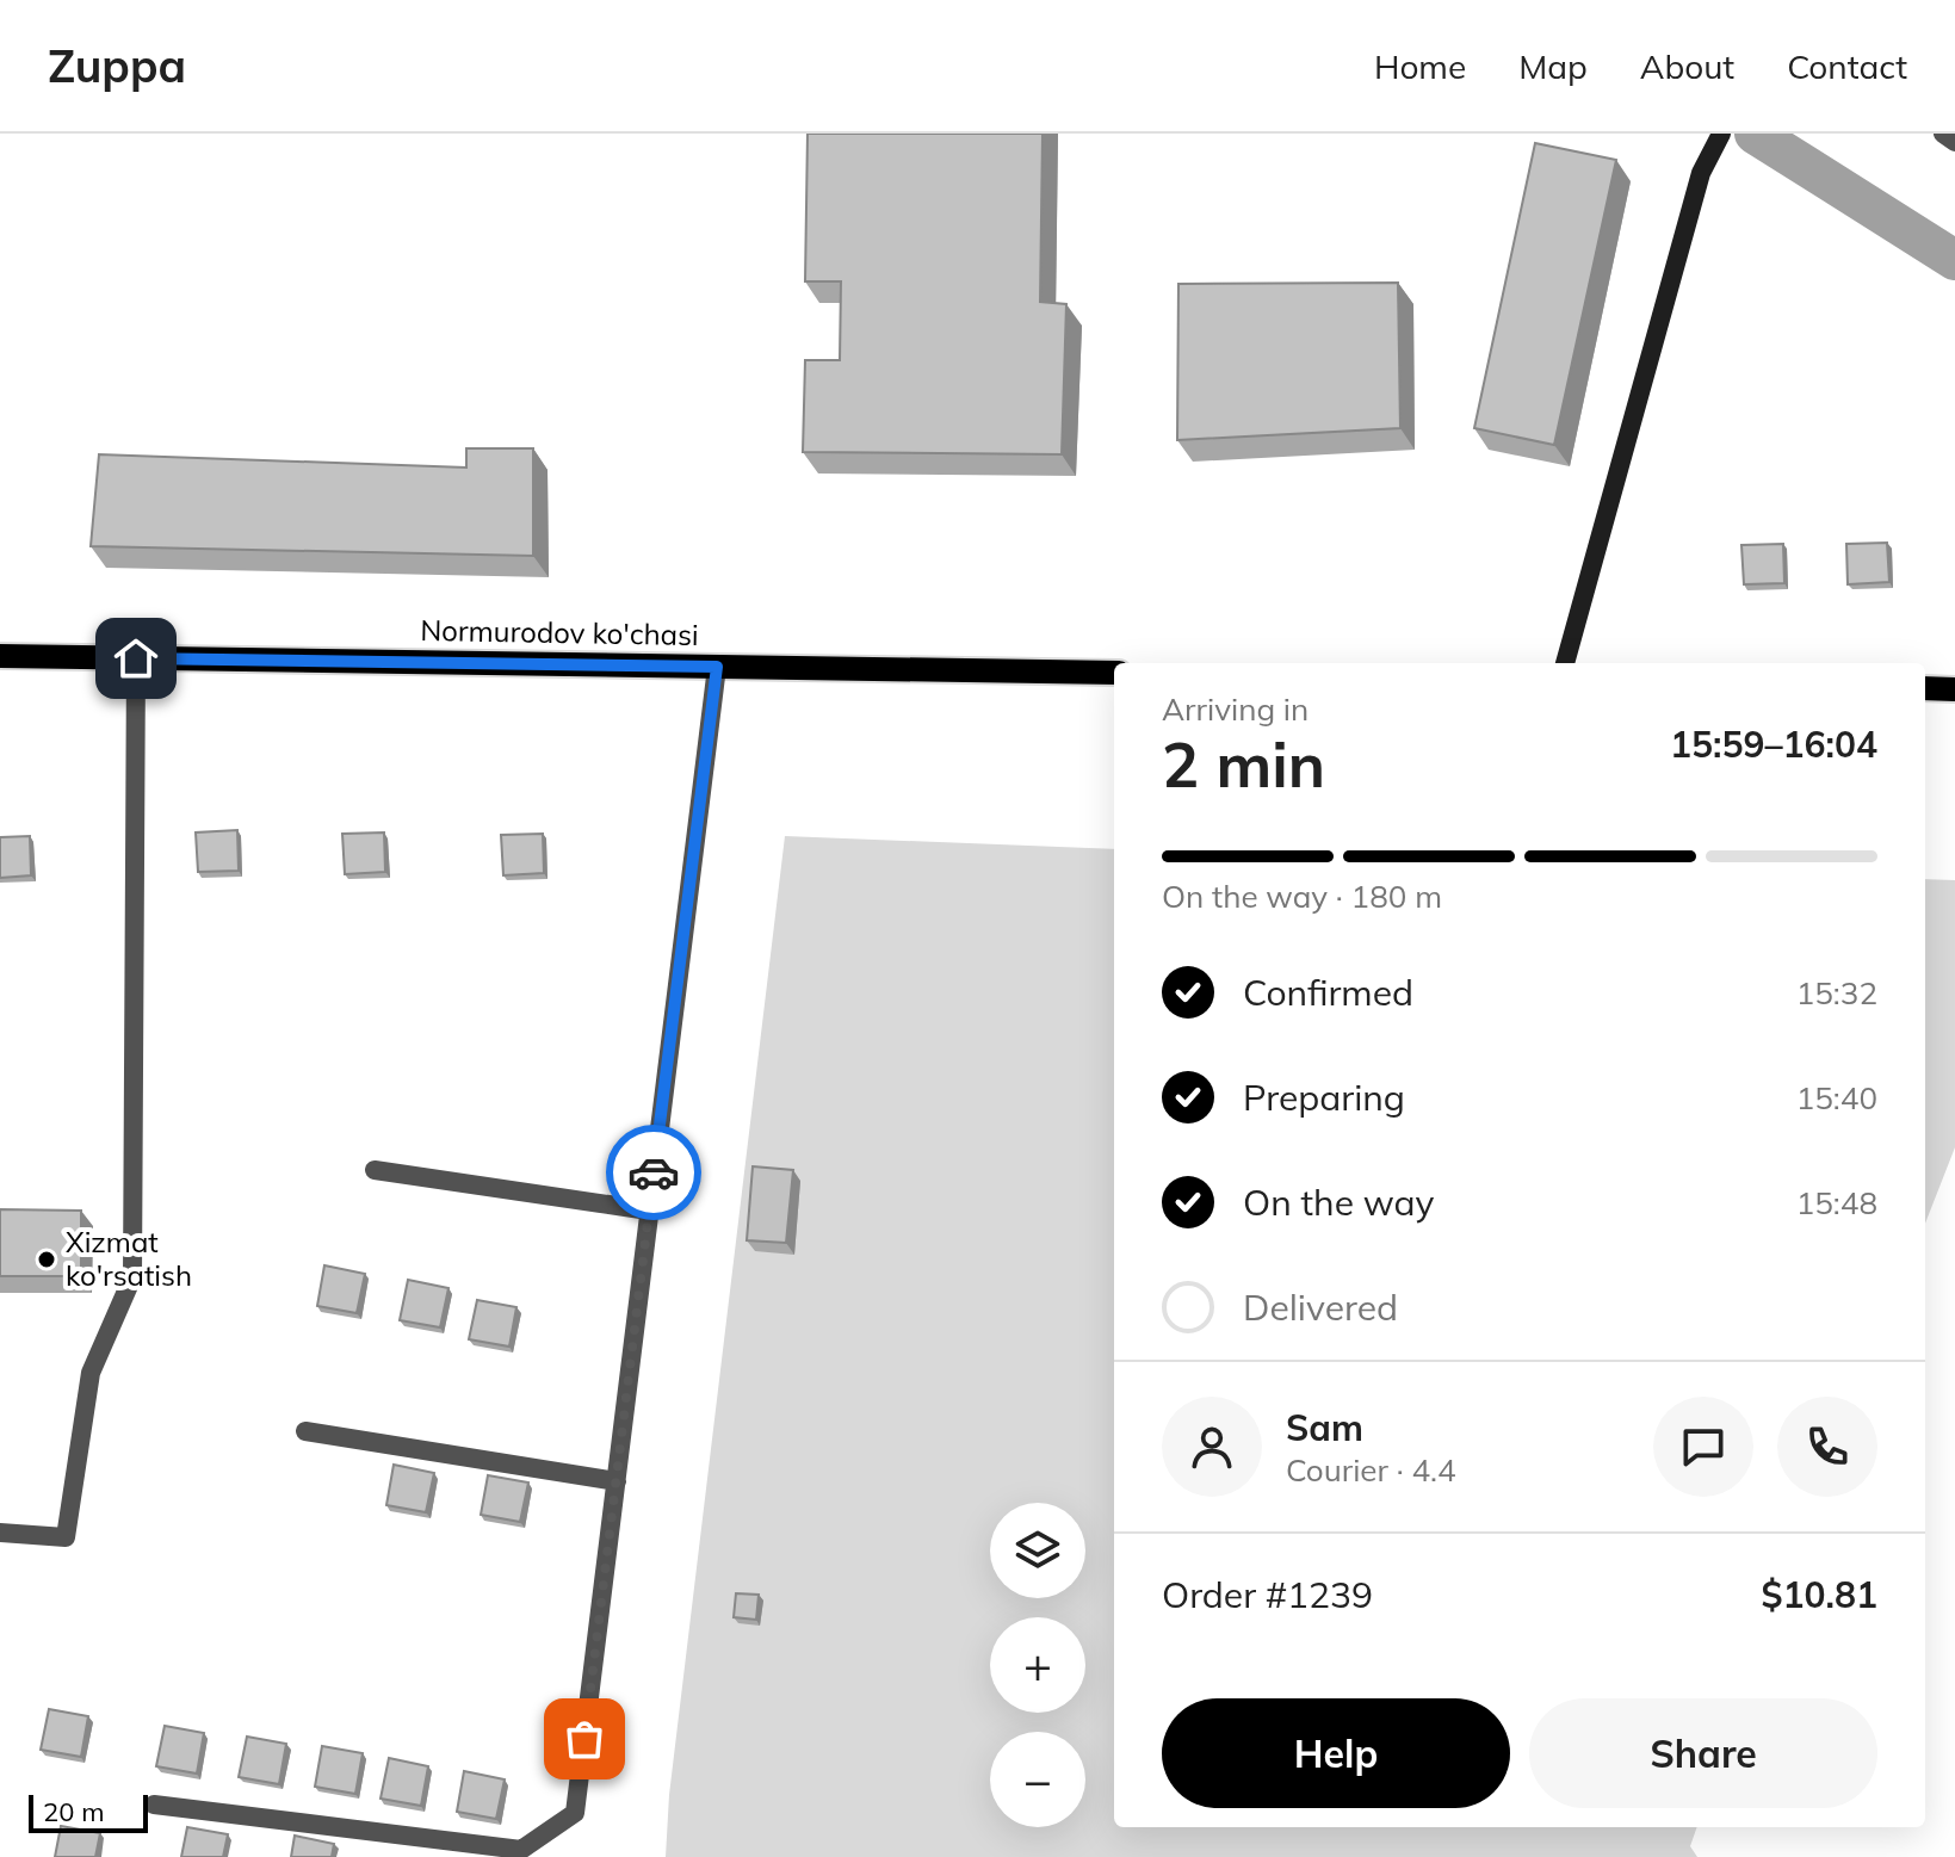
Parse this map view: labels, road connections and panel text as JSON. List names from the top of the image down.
{
  "streets": {
    "main road": ["Normurodov ko'chasi"]
  },
  "places": ["Xizmat ko'rsatish"],
  "scale_bar": "20 m",
  "page": {
    "header": "Zuppa",
    "nav": [
      "Home",
      "Map",
      "About",
      "Contact"
    ],
    "heading": ["2 min", "Arriving in", "15:59–16:04"],
    "panel": [
      "Sam",
      "Courier · 4.4",
      "Order #1239",
      "$10.81"
    ],
    "bar": "On the way · 180 m",
    "list": [
      ["Confirmed", "15:32"],
      ["Preparing", "15:40"],
      ["On the way", "15:48"],
      "Delivered"
    ],
    "map_buttons": ["+", "−"],
    "buttons": ["Help", "Share"],
    "scale": "20 m"
  }
}
